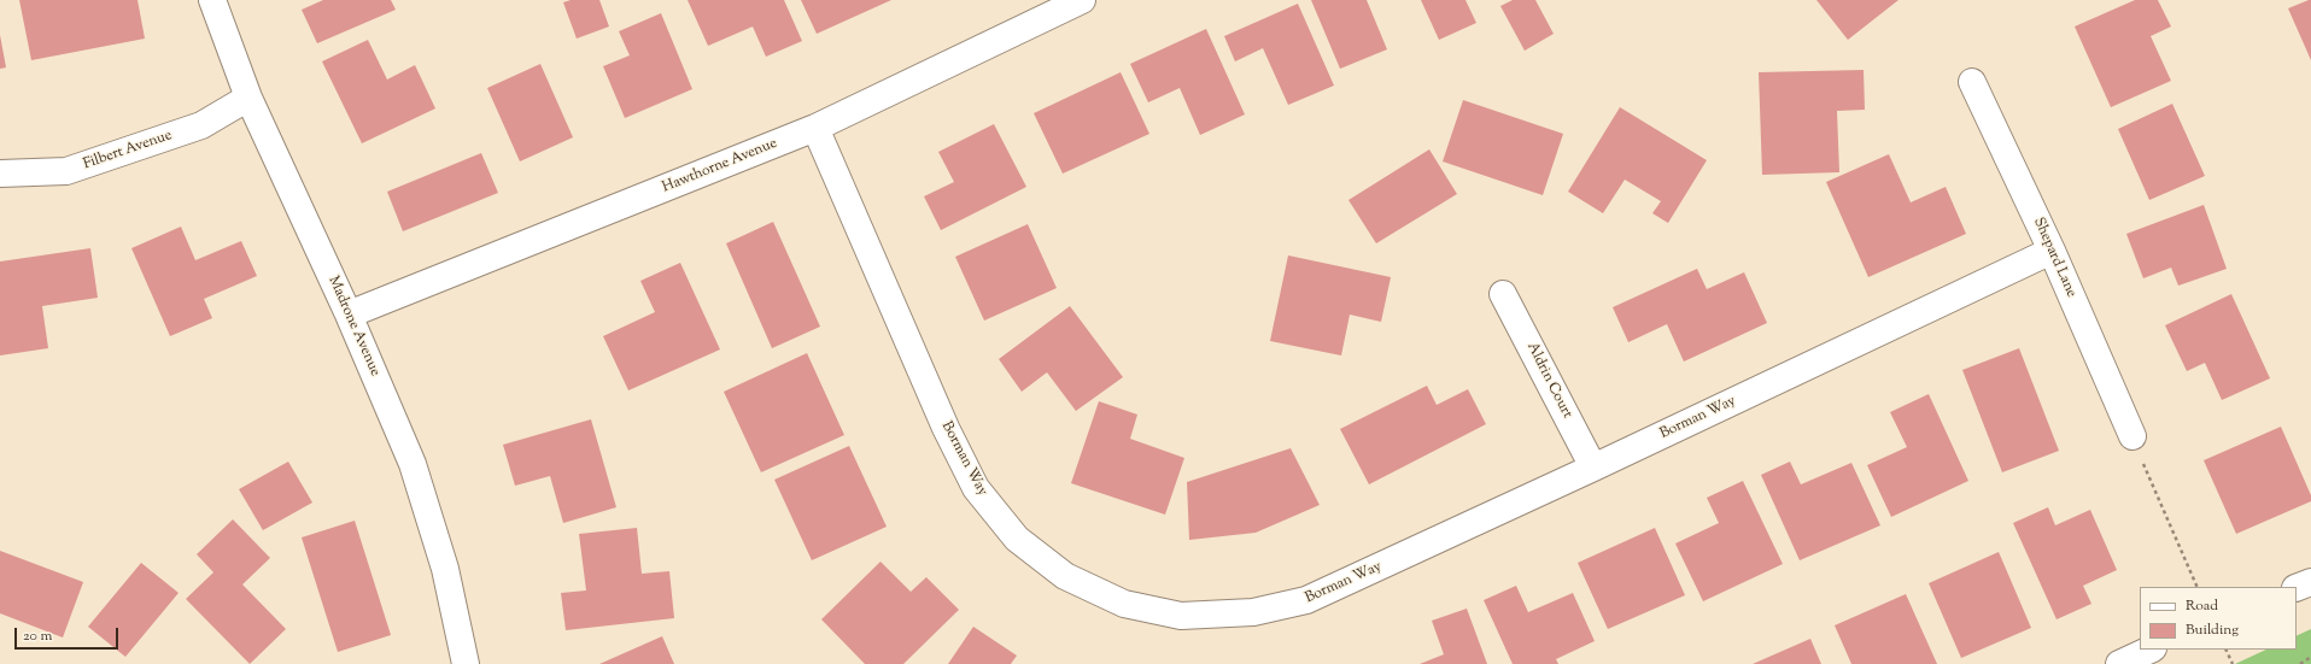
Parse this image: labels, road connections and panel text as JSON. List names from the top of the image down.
{
  "streets": {
    "street": [
      "Filbert Avenue",
      "Hawthorne Avenue",
      "Shepard Lane",
      "Madrone Avenue",
      "Aldrin Court",
      "Borman Way"
    ]
  },
  "crossings": [
    ["Filbert Avenue", "Madrone Avenue"],
    ["Hawthorne Avenue", "Madrone Avenue"],
    ["Hawthorne Avenue", "Borman Way"],
    ["Shepard Lane", "Borman Way"],
    ["Aldrin Court", "Borman Way"]
  ],
  "legend": ["Road", "Building"],
  "scale_bar": "20 m"
}
